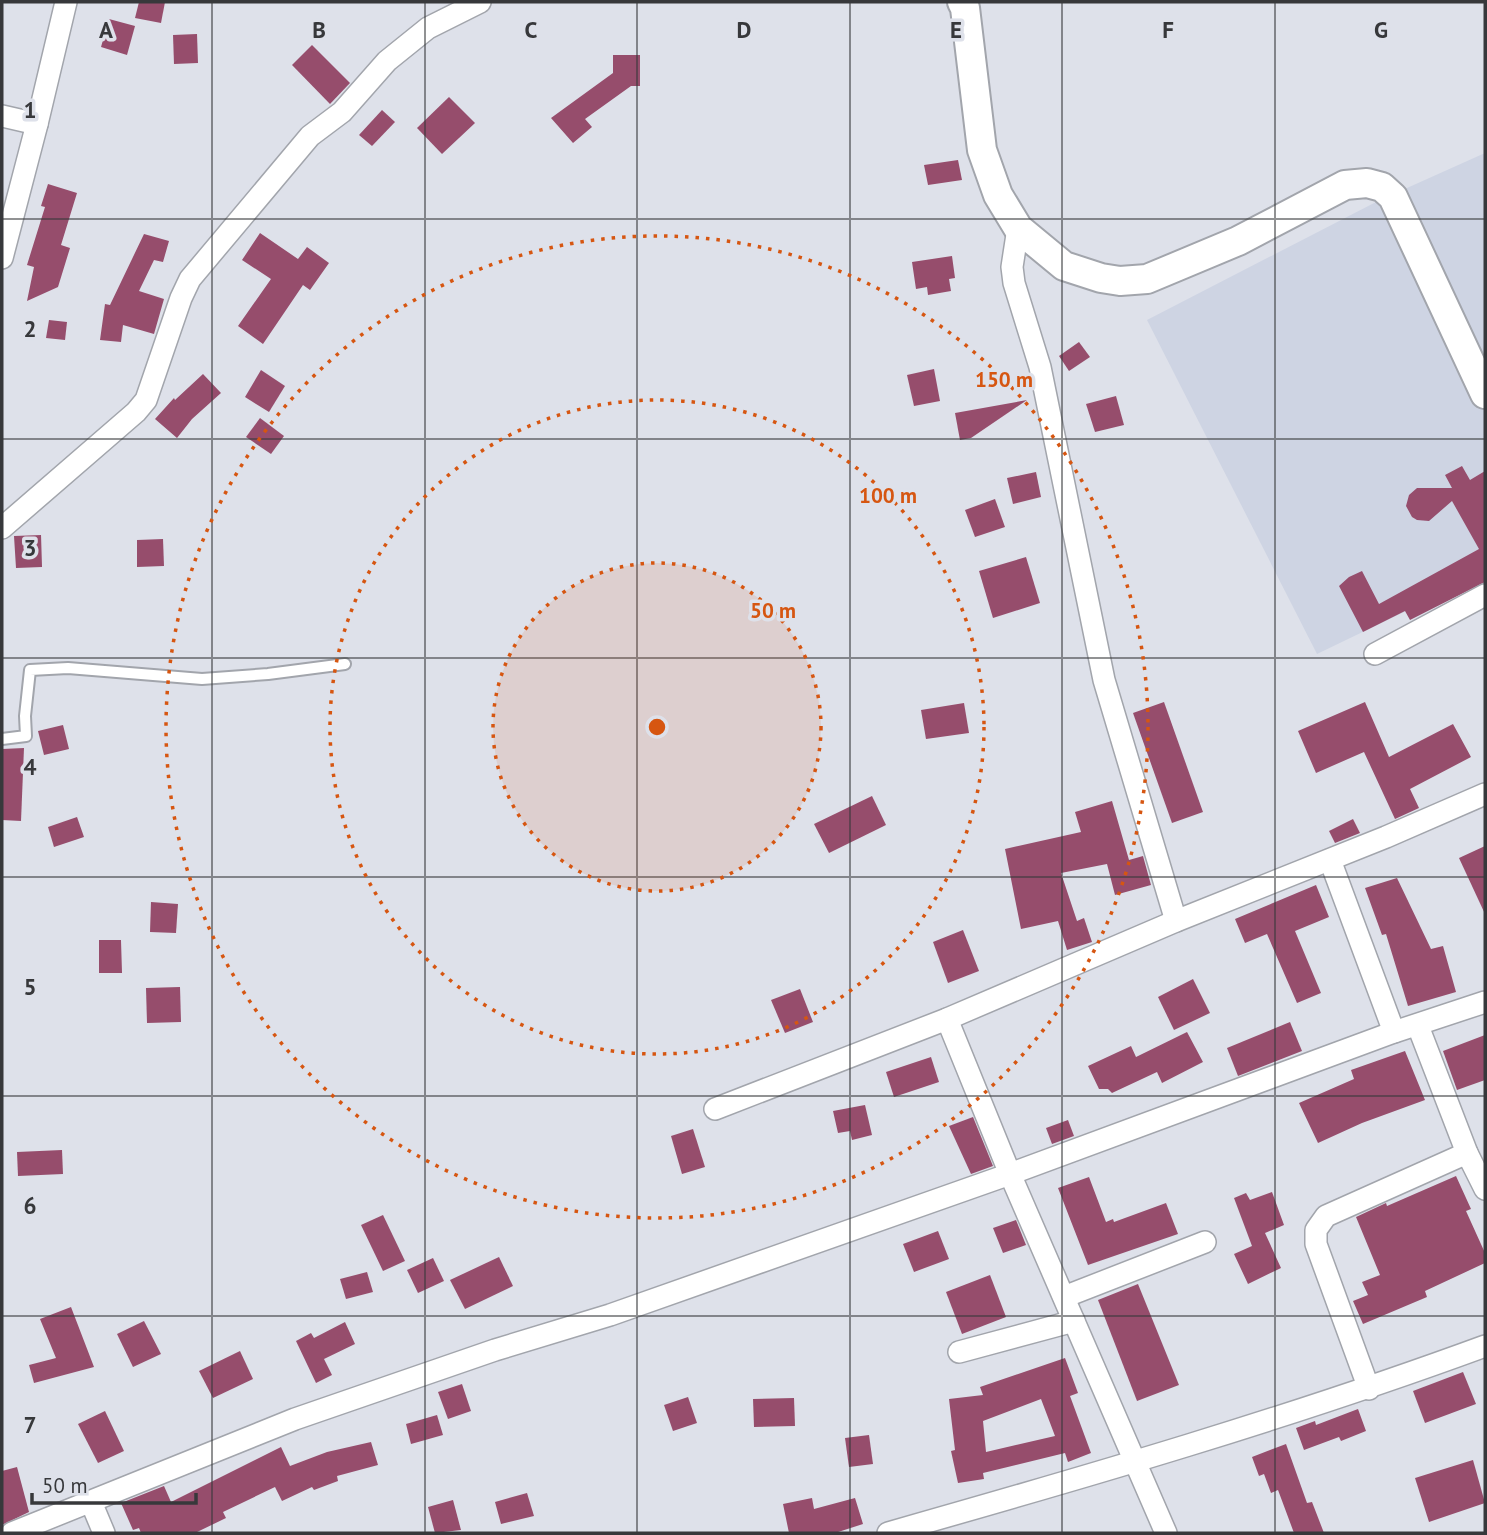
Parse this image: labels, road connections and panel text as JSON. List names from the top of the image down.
{
  "scale_bar": "50 m",
  "grid": {
    "columns": [
      "A",
      "B",
      "C",
      "D",
      "E",
      "F",
      "G"
    ],
    "rows": [
      "1",
      "2",
      "3",
      "4",
      "5",
      "6",
      "7"
    ]
  },
  "rings": ["150 m", "100 m", "50 m"]
}
